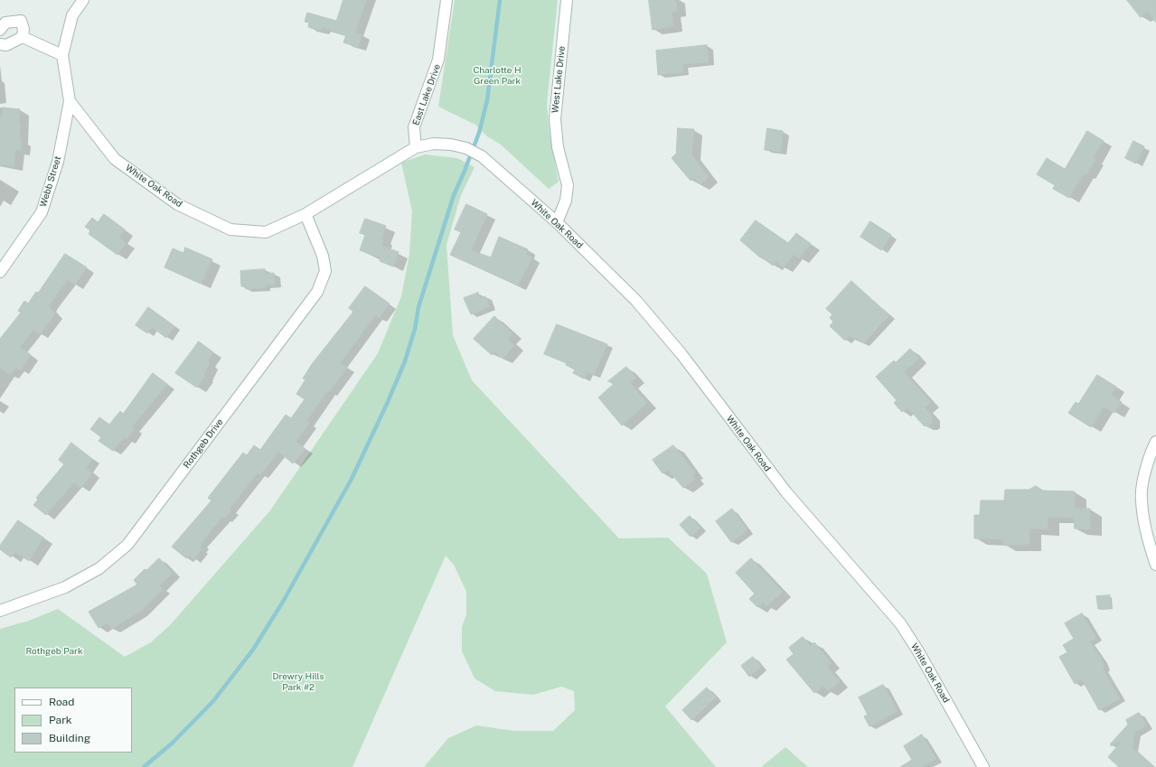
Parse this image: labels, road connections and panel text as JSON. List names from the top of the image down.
{
  "streets": {
    "street": [
      "West Lake Drive",
      "East Lake Drive",
      "Webb Street",
      "White Oak Road",
      "Rothgeb Drive"
    ]
  },
  "crossings": [
    ["West Lake Drive", "White Oak Road"],
    ["East Lake Drive", "White Oak Road"],
    ["Webb Street", "White Oak Road"],
    ["White Oak Road", "Rothgeb Drive"]
  ],
  "parks": ["Charlotte H Green Park", "Rothgeb Park", "Drewry Hills Park #2"],
  "legend": ["Road", "Park", "Building"]
}
